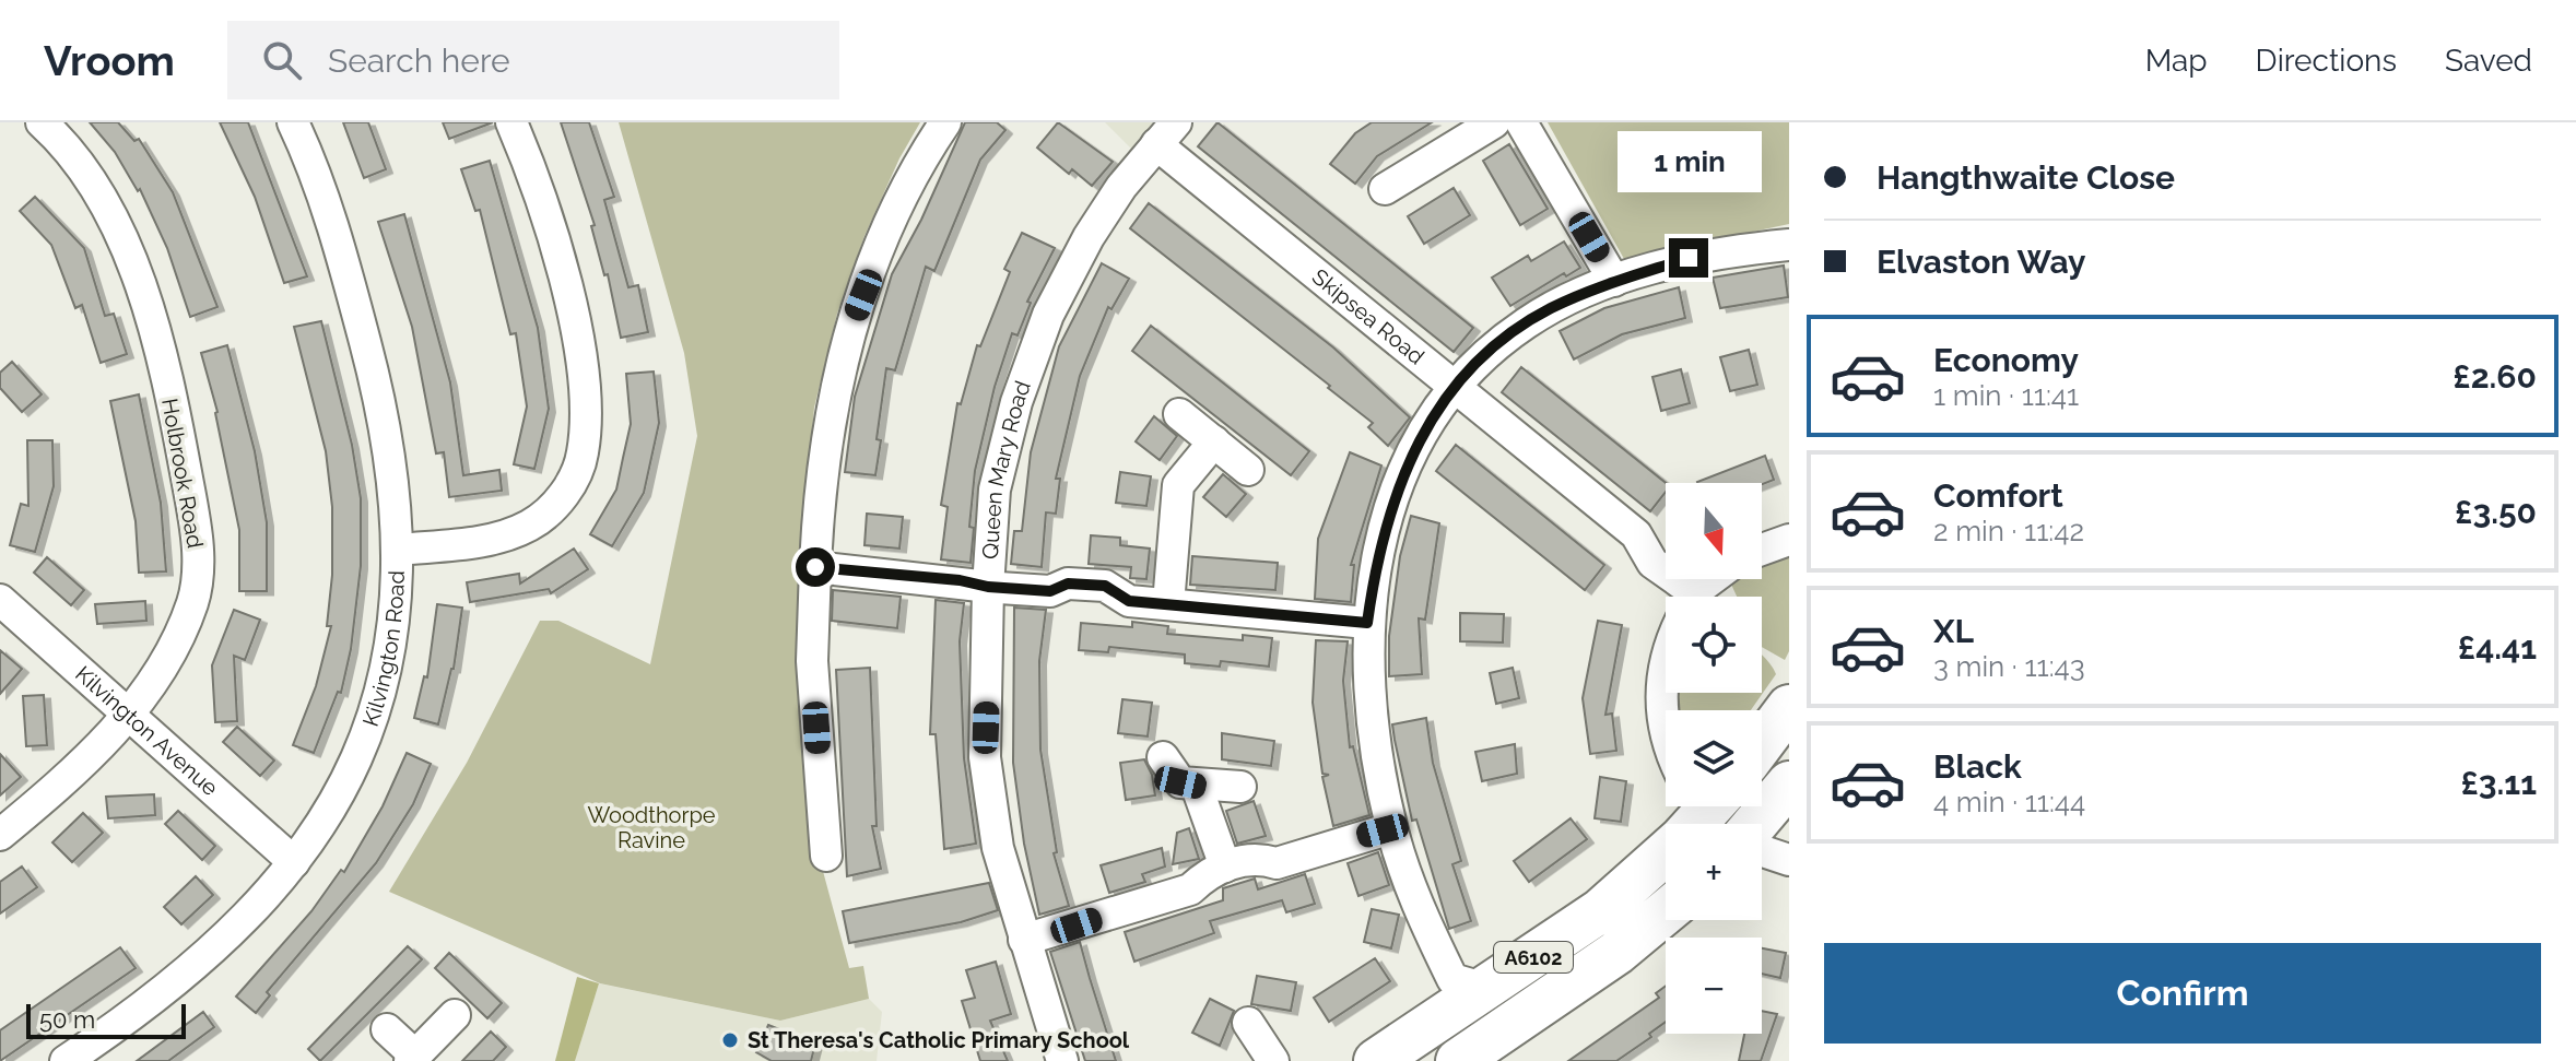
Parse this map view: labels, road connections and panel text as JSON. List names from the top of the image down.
{
  "streets": {
    "highway": ["A6102"],
    "street": [
      "Skipsea Road",
      "Queen Mary Road",
      "Holbrook Road",
      "Kilvington Road",
      "Kilvington Avenue"
    ]
  },
  "crossings": [
    ["Skipsea Road", "Queen Mary Road"],
    ["Holbrook Road", "Kilvington Avenue"],
    ["Kilvington Road", "Kilvington Avenue"]
  ],
  "parks": ["Woodthorpe Ravine"],
  "places": ["St Theresa's Catholic Primary School"],
  "scale_bar": "50 m",
  "north": "bottom",
  "page": {
    "header": "Vroom",
    "search": "Search here",
    "nav": ["Map", "Directions", "Saved"],
    "banner": ["Hangthwaite Close", "Elvaston Way"],
    "bubble": "1 min",
    "list": [
      {
        "name": "Economy",
        "note": "1 min · 11:41",
        "value": "£2.60"
      },
      {
        "name": "Comfort",
        "note": "2 min · 11:42",
        "value": "£3.50"
      },
      {
        "name": "XL",
        "note": "3 min · 11:43",
        "value": "£4.41"
      },
      {
        "name": "Black",
        "note": "4 min · 11:44",
        "value": "£3.11"
      }
    ],
    "map_buttons": ["+", "−"],
    "buttons": "Confirm",
    "scale": "50 m"
  }
}
